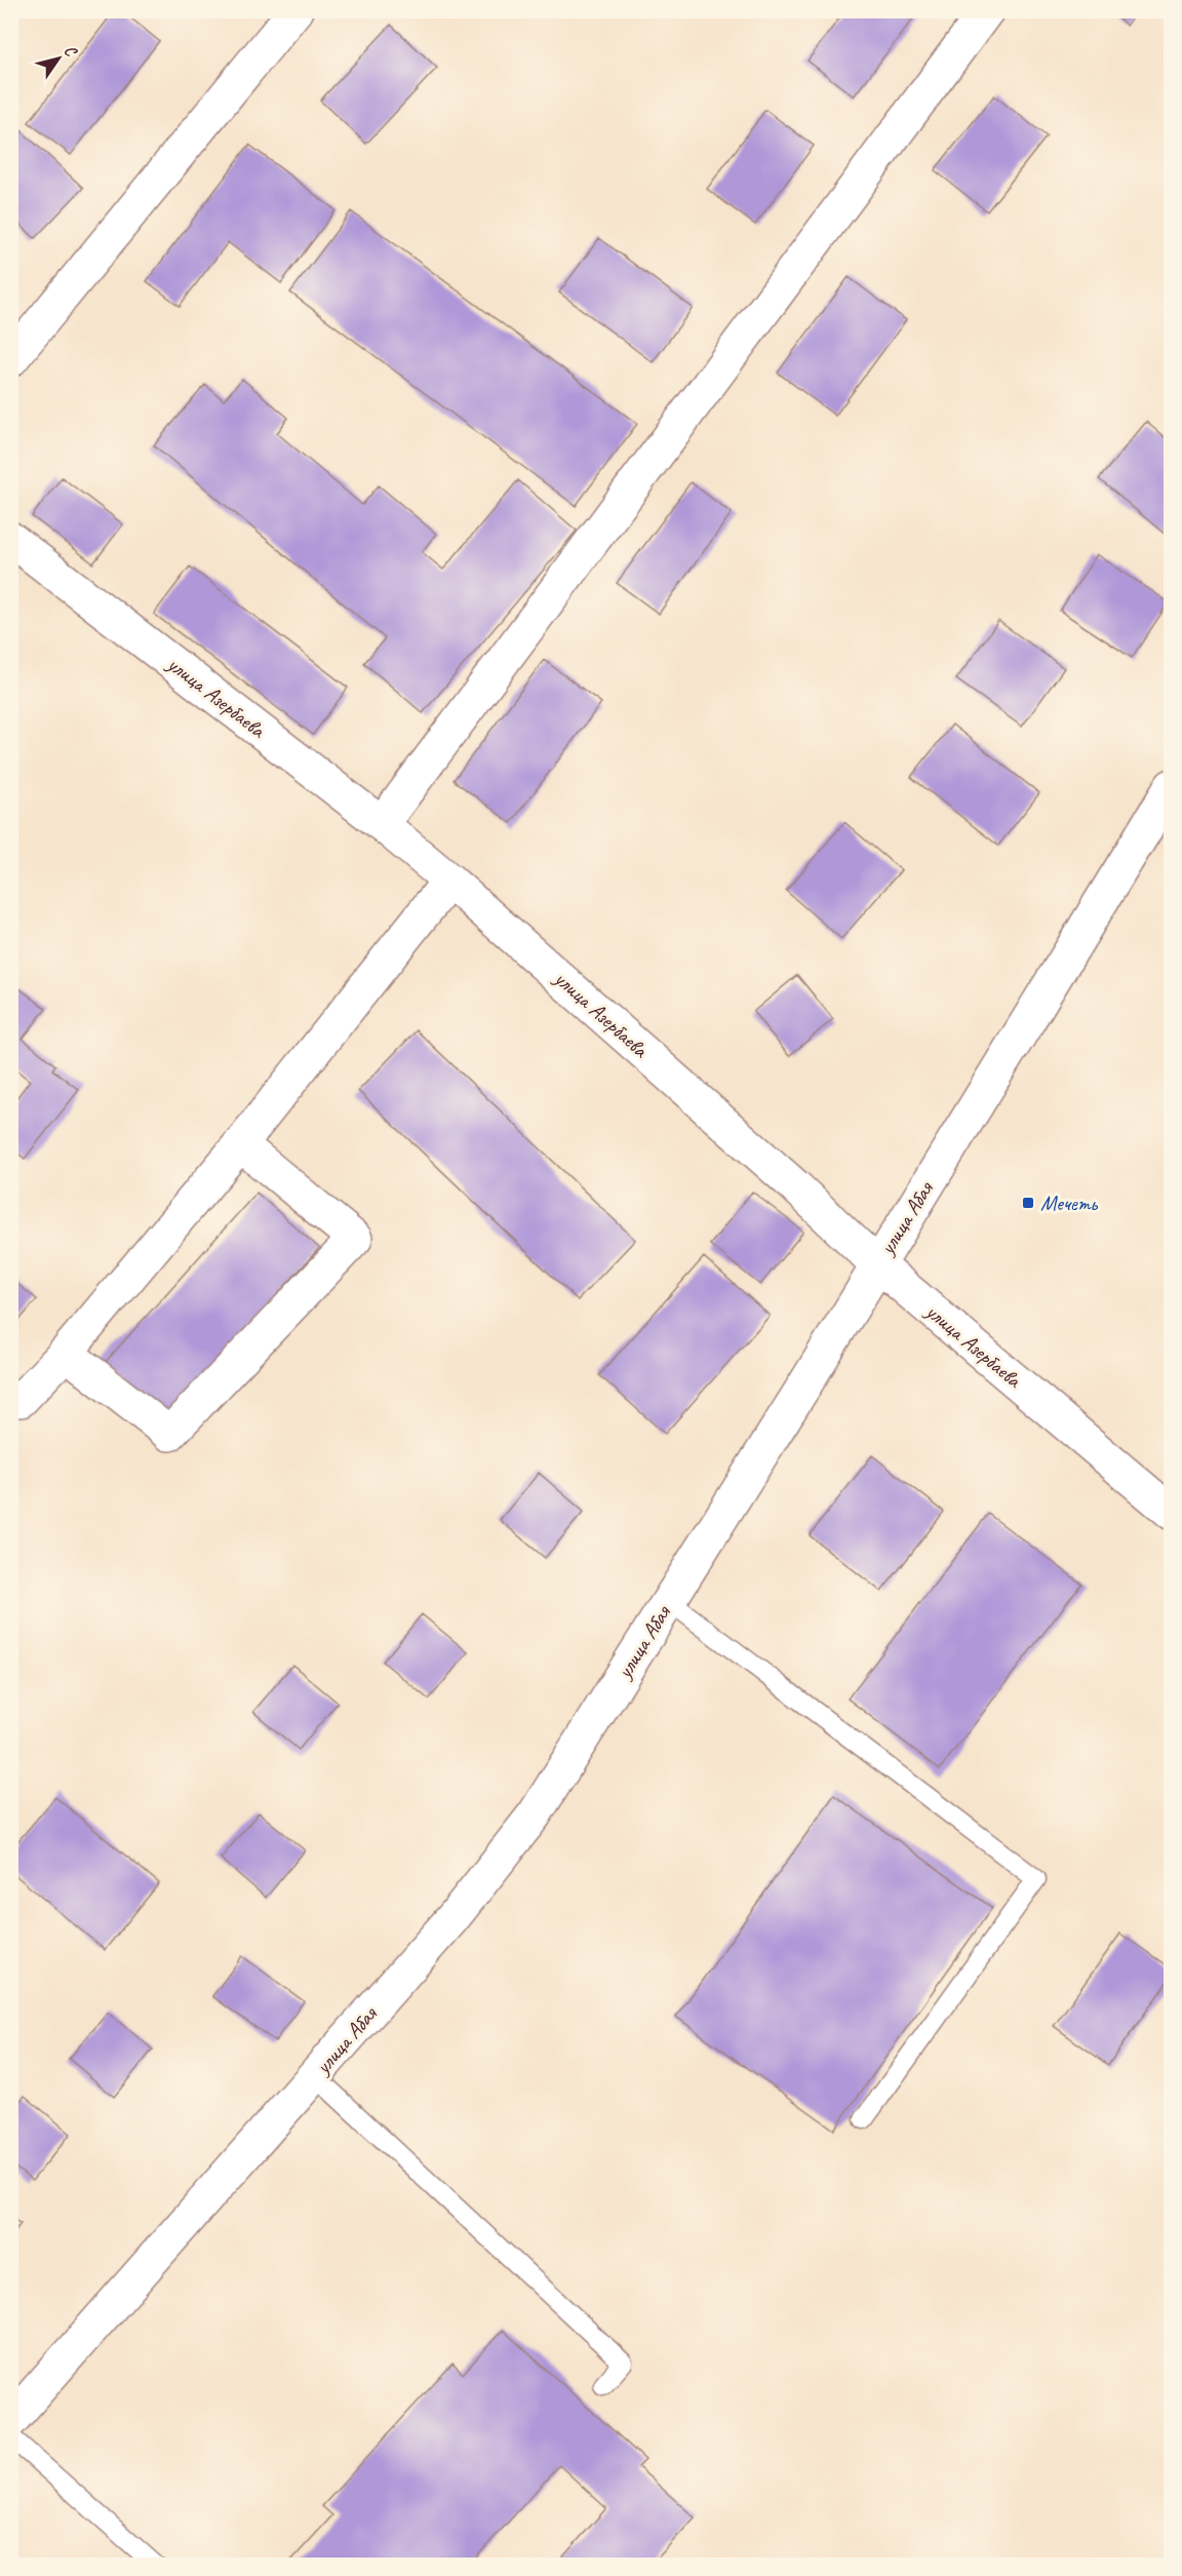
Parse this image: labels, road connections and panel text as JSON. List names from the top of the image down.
{
  "streets": {
    "street": ["улица Азербаева", "улица Абая"]
  },
  "crossings": [
    ["улица Азербаева", "улица Абая"]
  ],
  "places": {
    "transit": ["Мечеть"]
  },
  "north": "top right"
}
